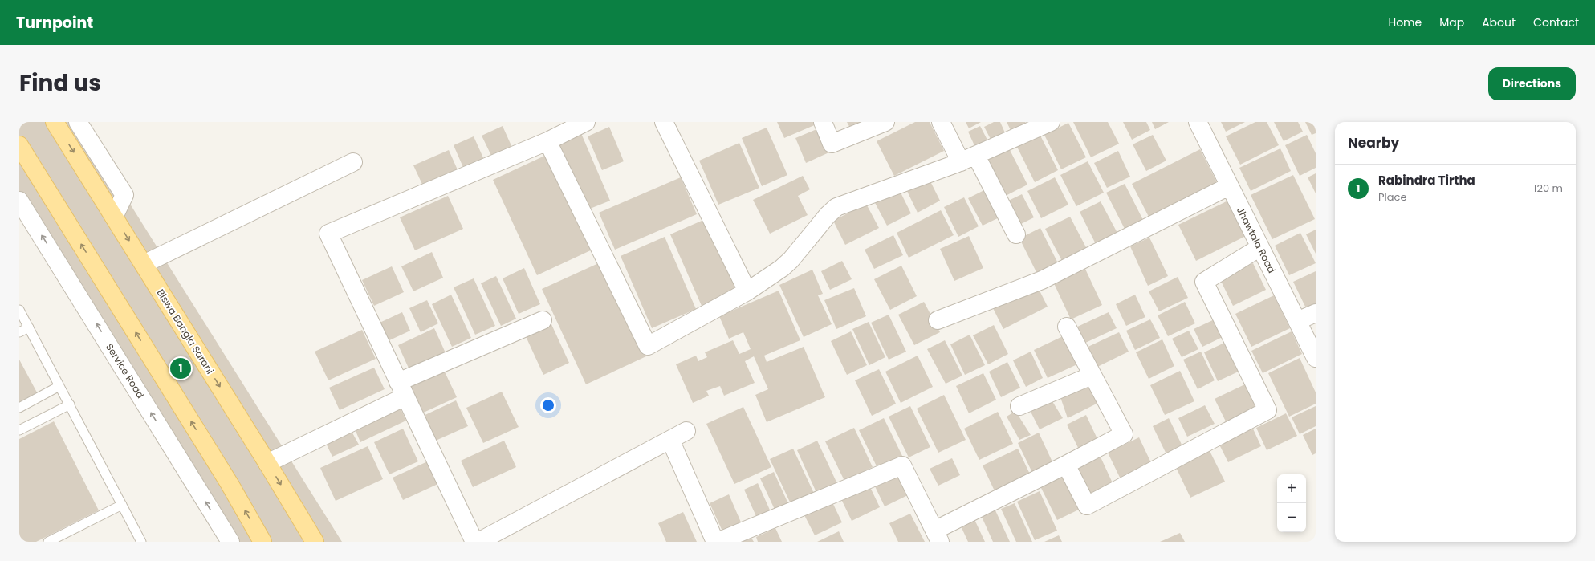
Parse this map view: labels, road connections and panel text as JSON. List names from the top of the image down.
{
  "streets": {
    "main road": ["Biswa Bangla Sarani"],
    "street": ["Jhawtala Road", "Service Road"]
  },
  "one_way": ["Service Road"],
  "page": {
    "header": "Turnpoint",
    "nav": [
      "Home",
      "Map",
      "About",
      "Contact"
    ],
    "title": "Find us",
    "buttons": "Directions",
    "heading": "Nearby",
    "list": [
      {
        "mark": "1",
        "name": "Rabindra Tirtha",
        "note": "Place",
        "value": "120 m"
      }
    ],
    "pins": "1",
    "map_buttons": ["+", "−"]
  }
}
